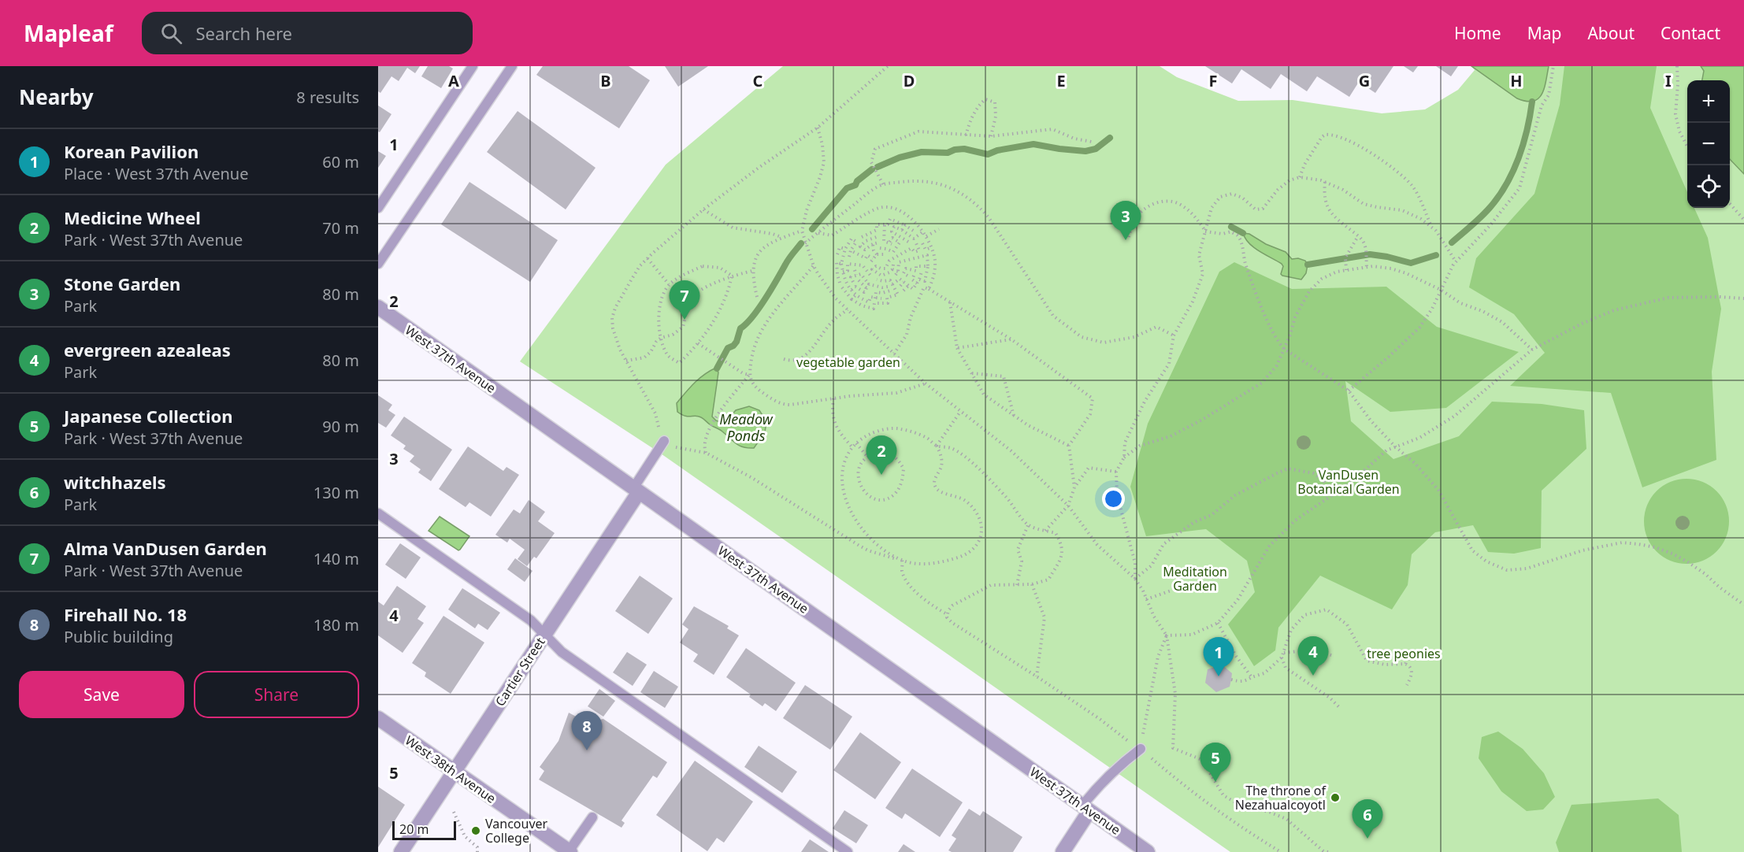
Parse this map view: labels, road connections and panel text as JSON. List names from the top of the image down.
{
  "streets": {
    "street": ["West 37th Avenue", "Cartier Street", "West 38th Avenue"]
  },
  "crossings": [
    ["West 37th Avenue", "Cartier Street"],
    ["Cartier Street", "West 38th Avenue"]
  ],
  "water": ["Meadow Ponds"],
  "parks": [
    "vegetable garden",
    "VanDusen Botanical Garden",
    "Meditation Garden",
    "tree peonies"
  ],
  "places": ["The throne of Nezahualcoyotl", "Vancouver College"],
  "scale_bar": "20 m",
  "page": {
    "header": "Mapleaf",
    "search": "Search here",
    "nav": [
      "Home",
      "Map",
      "About",
      "Contact"
    ],
    "heading": ["Nearby", "8 results"],
    "map_buttons": ["+", "−"],
    "list": [
      {
        "mark": "1",
        "name": "Korean Pavilion",
        "note": "Place · West 37th Avenue",
        "value": "60 m"
      },
      {
        "mark": "2",
        "name": "Medicine Wheel",
        "note": "Park · West 37th Avenue",
        "value": "70 m"
      },
      {
        "mark": "3",
        "name": "Stone Garden",
        "note": "Park",
        "value": "80 m"
      },
      {
        "mark": "4",
        "name": "evergreen azealeas",
        "note": "Park",
        "value": "80 m"
      },
      {
        "mark": "5",
        "name": "Japanese Collection",
        "note": "Park · West 37th Avenue",
        "value": "90 m"
      },
      {
        "mark": "6",
        "name": "witchhazels",
        "note": "Park",
        "value": "130 m"
      },
      {
        "mark": "7",
        "name": "Alma VanDusen Garden",
        "note": "Park · West 37th Avenue",
        "value": "140 m"
      },
      {
        "mark": "8",
        "name": "Firehall No. 18",
        "note": "Public building",
        "value": "180 m"
      }
    ],
    "pins": [
      "3",
      "7",
      "2",
      "4",
      "1",
      "8",
      "5",
      "6"
    ],
    "buttons": ["Save", "Share"],
    "scale": "20 m"
  },
  "grid": {
    "columns": [
      "A",
      "B",
      "C",
      "D",
      "E",
      "F",
      "G",
      "H",
      "I"
    ],
    "rows": [
      "1",
      "2",
      "3",
      "4",
      "5"
    ]
  }
}
